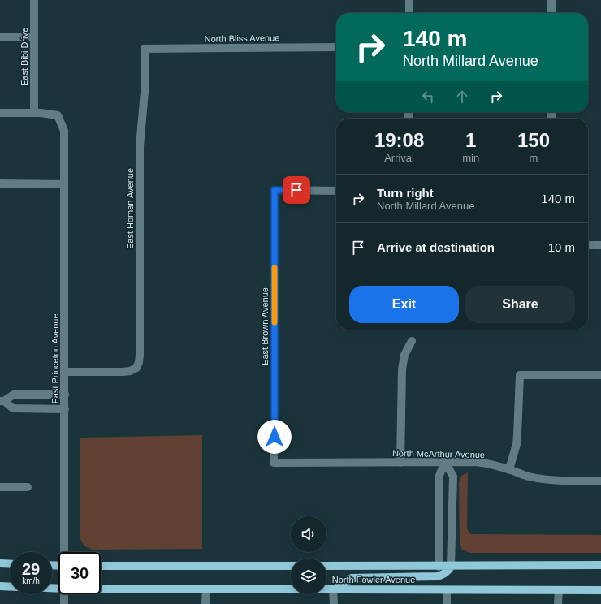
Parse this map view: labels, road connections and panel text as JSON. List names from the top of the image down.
{
  "streets": {
    "main road": ["North Fowler Avenue"],
    "street": [
      "North Bliss Avenue",
      "East Bibi Drive",
      "East Homan Avenue",
      "East Brown Avenue",
      "East Princeton Avenue",
      "North McArthur Avenue"
    ]
  },
  "crossings": [
    ["North Bliss Avenue", "East Homan Avenue"],
    ["East Bibi Drive", "East Princeton Avenue"],
    ["East Homan Avenue", "East Princeton Avenue"],
    ["East Brown Avenue", "North McArthur Avenue"]
  ],
  "page": {
    "turn": ["140 m", "North Millard Avenue"],
    "eta": [
      "19:08",
      "Arrival",
      "1",
      "min",
      "150",
      "m"
    ],
    "list": [
      {
        "name": "Turn right",
        "note": "North Millard Avenue",
        "value": "140 m"
      },
      {
        "name": "Arrive at destination",
        "value": "10 m"
      }
    ],
    "buttons": ["Exit", "Share"],
    "speed": "29 km/h",
    "limit": "30"
  }
}
